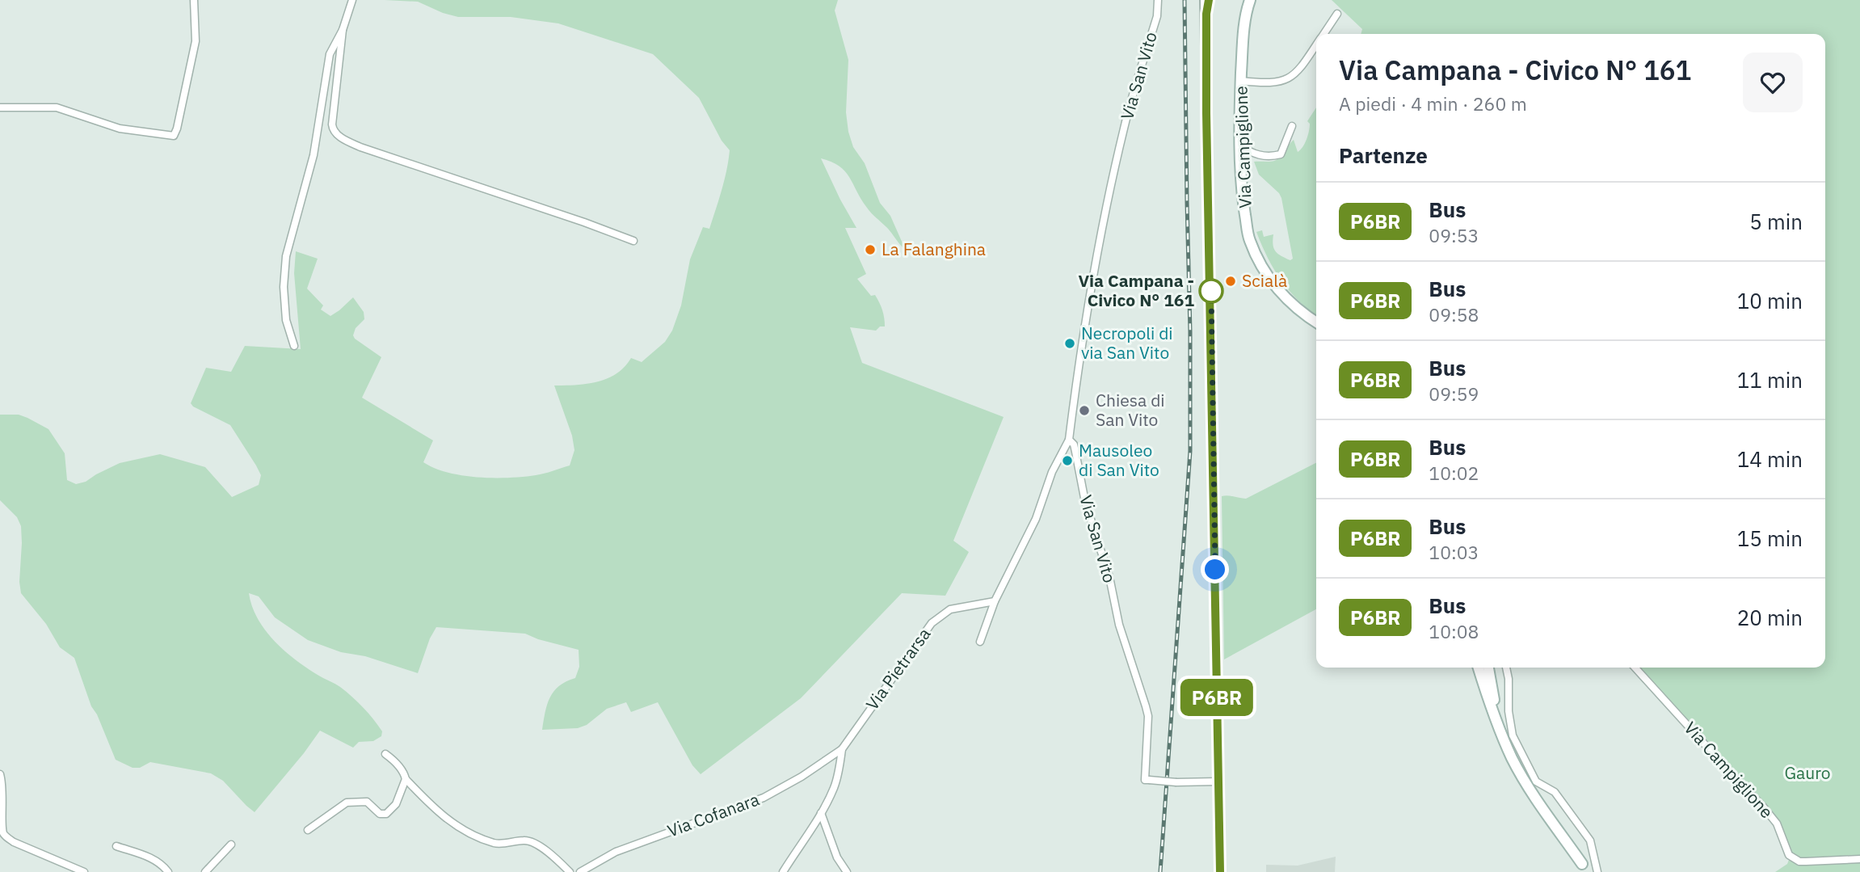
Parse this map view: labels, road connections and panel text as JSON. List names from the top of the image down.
{
  "streets": {
    "main road": ["Via Campiglione"],
    "street": ["Via San Vito", "Via Pietrarsa", "Via Cofanara"]
  },
  "crossings": [
    ["Via Pietrarsa", "Via Cofanara"]
  ],
  "parks": ["Gauro"],
  "places": [
    "La Falanghina",
    "Scialà",
    "Via Campana - Civico N° 161",
    "Necropoli di via San Vito",
    "Chiesa di San Vito",
    "Mausoleo di San Vito"
  ],
  "lines": ["bus line P6BR"],
  "page": {
    "on_map": "P6BR",
    "heading": [
      ["Via Campana - Civico N° 161", "A piedi · 4 min · 260 m"],
      "Partenze"
    ],
    "list": [
      {
        "mark": "P6BR",
        "name": "Bus",
        "note": "09:53",
        "value": "5 min"
      },
      {
        "mark": "P6BR",
        "name": "Bus",
        "note": "09:58",
        "value": "10 min"
      },
      {
        "mark": "P6BR",
        "name": "Bus",
        "note": "09:59",
        "value": "11 min"
      },
      {
        "mark": "P6BR",
        "name": "Bus",
        "note": "10:02",
        "value": "14 min"
      },
      {
        "mark": "P6BR",
        "name": "Bus",
        "note": "10:03",
        "value": "15 min"
      },
      {
        "mark": "P6BR",
        "name": "Bus",
        "note": "10:08",
        "value": "20 min"
      }
    ]
  }
}
